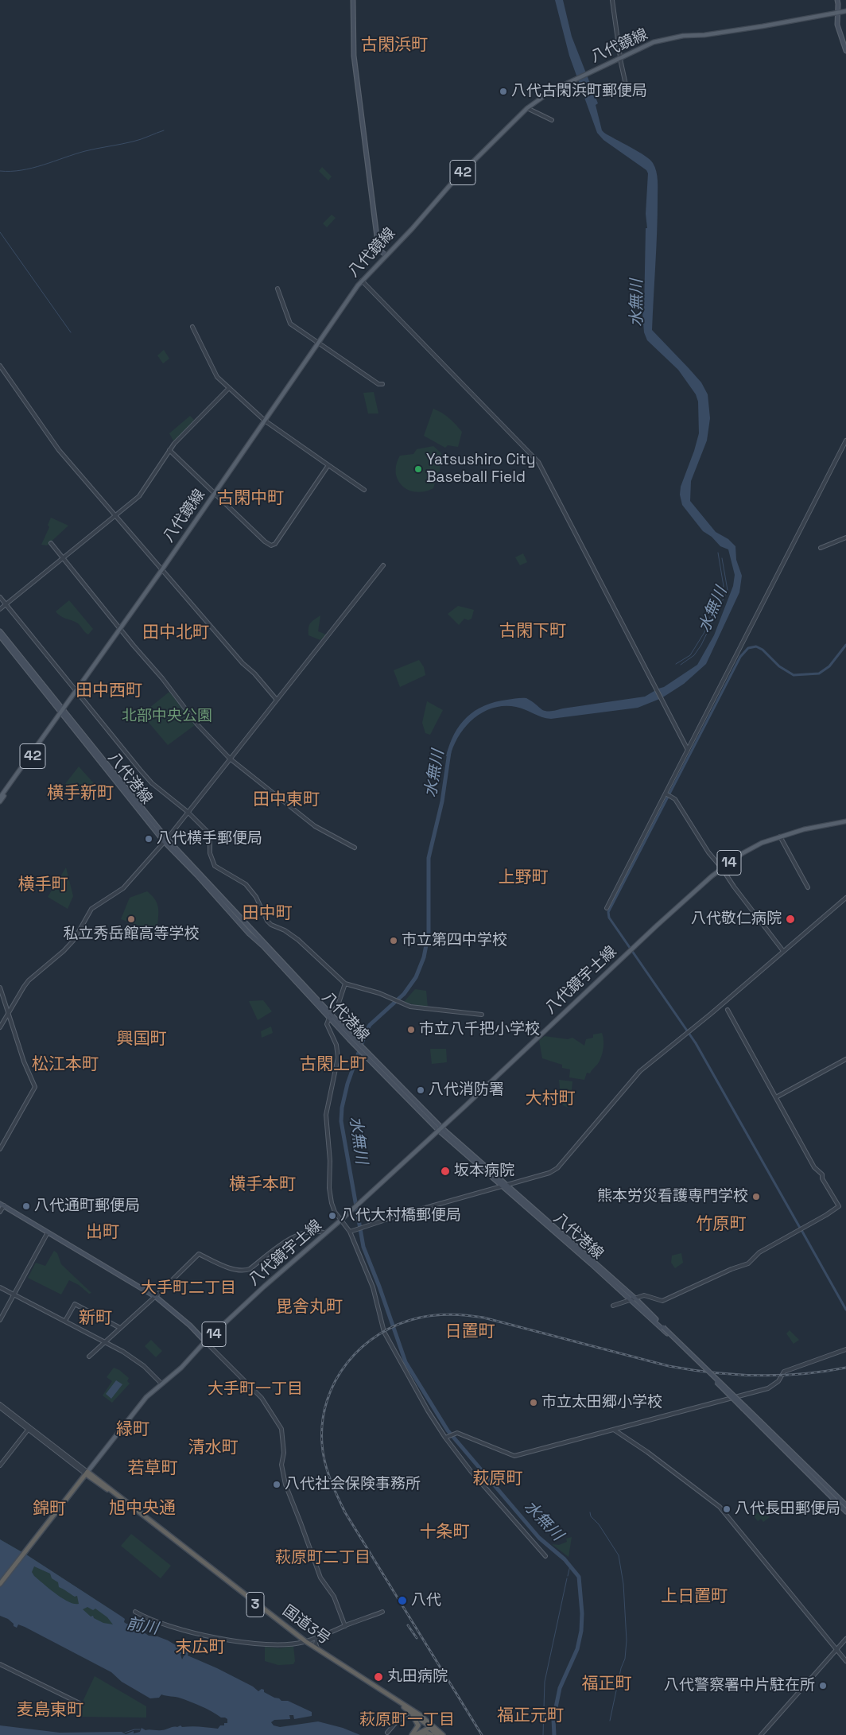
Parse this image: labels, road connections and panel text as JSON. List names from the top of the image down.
{
  "streets": {
    "highway": ["3", "国道3号"],
    "main road": [
      "八代鏡線",
      "42",
      "八代港線",
      "14",
      "八代鏡宇土線"
    ]
  },
  "crossings": [
    ["八代鏡線", "八代港線"],
    ["八代港線", "八代鏡宇土線"],
    ["八代鏡宇土線", "国道3号"]
  ],
  "districts": [
    "古閑浜町",
    "古閑中町",
    "古閑下町",
    "田中北町",
    "田中西町",
    "横手新町",
    "田中東町",
    "上野町",
    "横手町",
    "田中町",
    "興国町",
    "松江本町",
    "古閑上町",
    "大村町",
    "横手本町",
    "竹原町",
    "出町",
    "大手町二丁目",
    "毘舎丸町",
    "新町",
    "日置町",
    "大手町一丁目",
    "緑町",
    "清水町",
    "若草町",
    "萩原町",
    "旭中央通",
    "錦町",
    "十条町",
    "萩原町二丁目",
    "上日置町",
    "末広町",
    "福正町",
    "麦島東町",
    "福正元町",
    "萩原町一丁目"
  ],
  "water": ["水無川", "前川"],
  "parks": ["北部中央公園"],
  "places": [
    "八代古閑浜町郵便局",
    "Yatsushiro City Baseball Field",
    "八代横手郵便局",
    "私立秀岳館高等学校",
    "八代敬仁病院",
    "市立第四中学校",
    "市立八千把小学校",
    "八代消防署",
    "坂本病院",
    "熊本労災看護専門学校",
    "八代通町郵便局",
    "八代大村橋郵便局",
    "市立太田郷小学校",
    "八代社会保険事務所",
    "八代長田郵便局",
    "八代",
    "丸田病院",
    "八代警察署中片駐在所"
  ]
}
